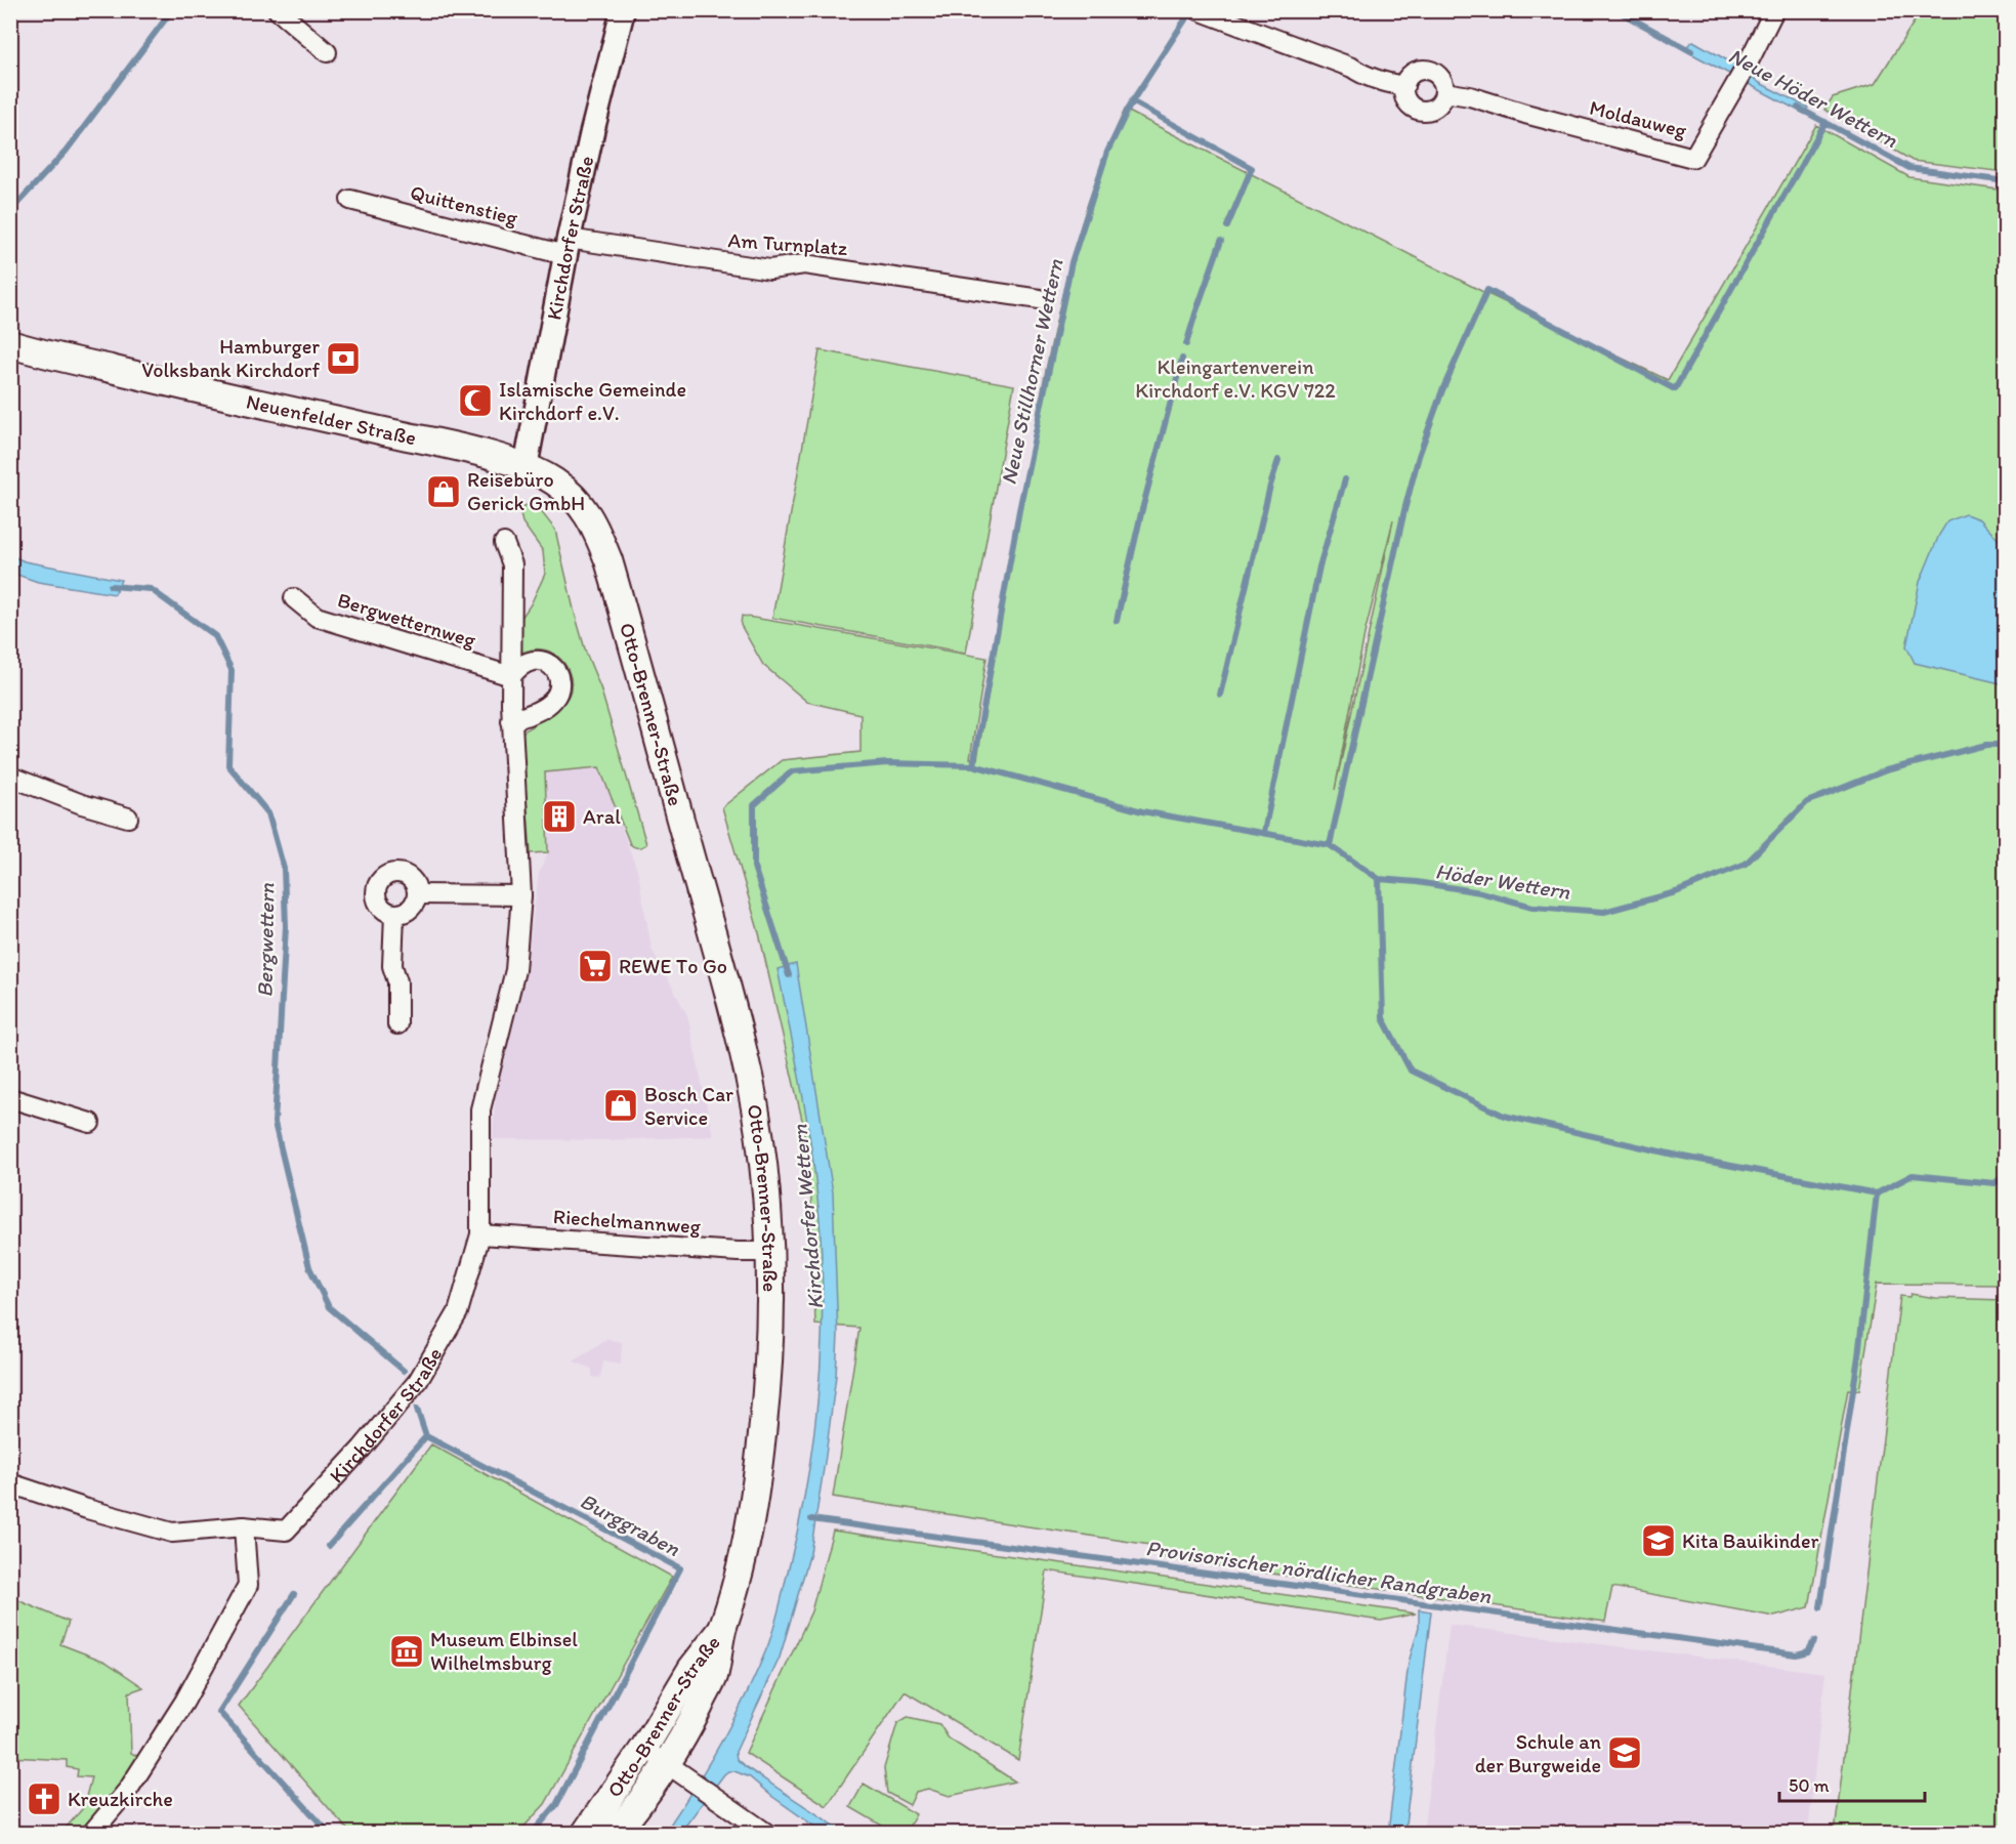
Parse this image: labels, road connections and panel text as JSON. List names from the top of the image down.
{
  "streets": {
    "main road": ["Neuenfelder Straße", "Otto-Brenner-Straße"],
    "street": [
      "Moldauweg",
      "Quittenstieg",
      "Kirchdorfer Straße",
      "Am Turnplatz",
      "Bergwetternweg",
      "Riechelmannweg"
    ]
  },
  "crossings": [
    ["Quittenstieg", "Kirchdorfer Straße"],
    ["Quittenstieg", "Am Turnplatz"],
    ["Kirchdorfer Straße", "Am Turnplatz"],
    ["Kirchdorfer Straße", "Neuenfelder Straße"],
    ["Kirchdorfer Straße", "Bergwetternweg"],
    ["Kirchdorfer Straße", "Riechelmannweg"],
    ["Neuenfelder Straße", "Otto-Brenner-Straße"],
    ["Otto-Brenner-Straße", "Riechelmannweg"]
  ],
  "water": [
    "Neue Höder Wettern",
    "Neue Stillhorner Wettern",
    "Höder Wettern",
    "Bergwettern",
    "Kirchdorfer Wettern",
    "Burggraben",
    "Provisorischer nördlicher Randgraben"
  ],
  "parks": ["Kleingartenverein Kirchdorf e.V. KGV 722"],
  "places": {
    "bank": ["Hamburger Volksbank Kirchdorf"],
    "mosque": ["Islamische Gemeinde Kirchdorf e.V."],
    "shop": ["Reisebüro Gerick GmbH", "Bosch Car Service"],
    "building": ["Aral"],
    "supermarket": ["REWE To Go"],
    "school or university": ["Kita Bauikinder", "Schule an der Burgweide"],
    "museum": ["Museum Elbinsel Wilhelmsburg"],
    "church": ["Kreuzkirche"]
  },
  "scale_bar": "50 m"
}
